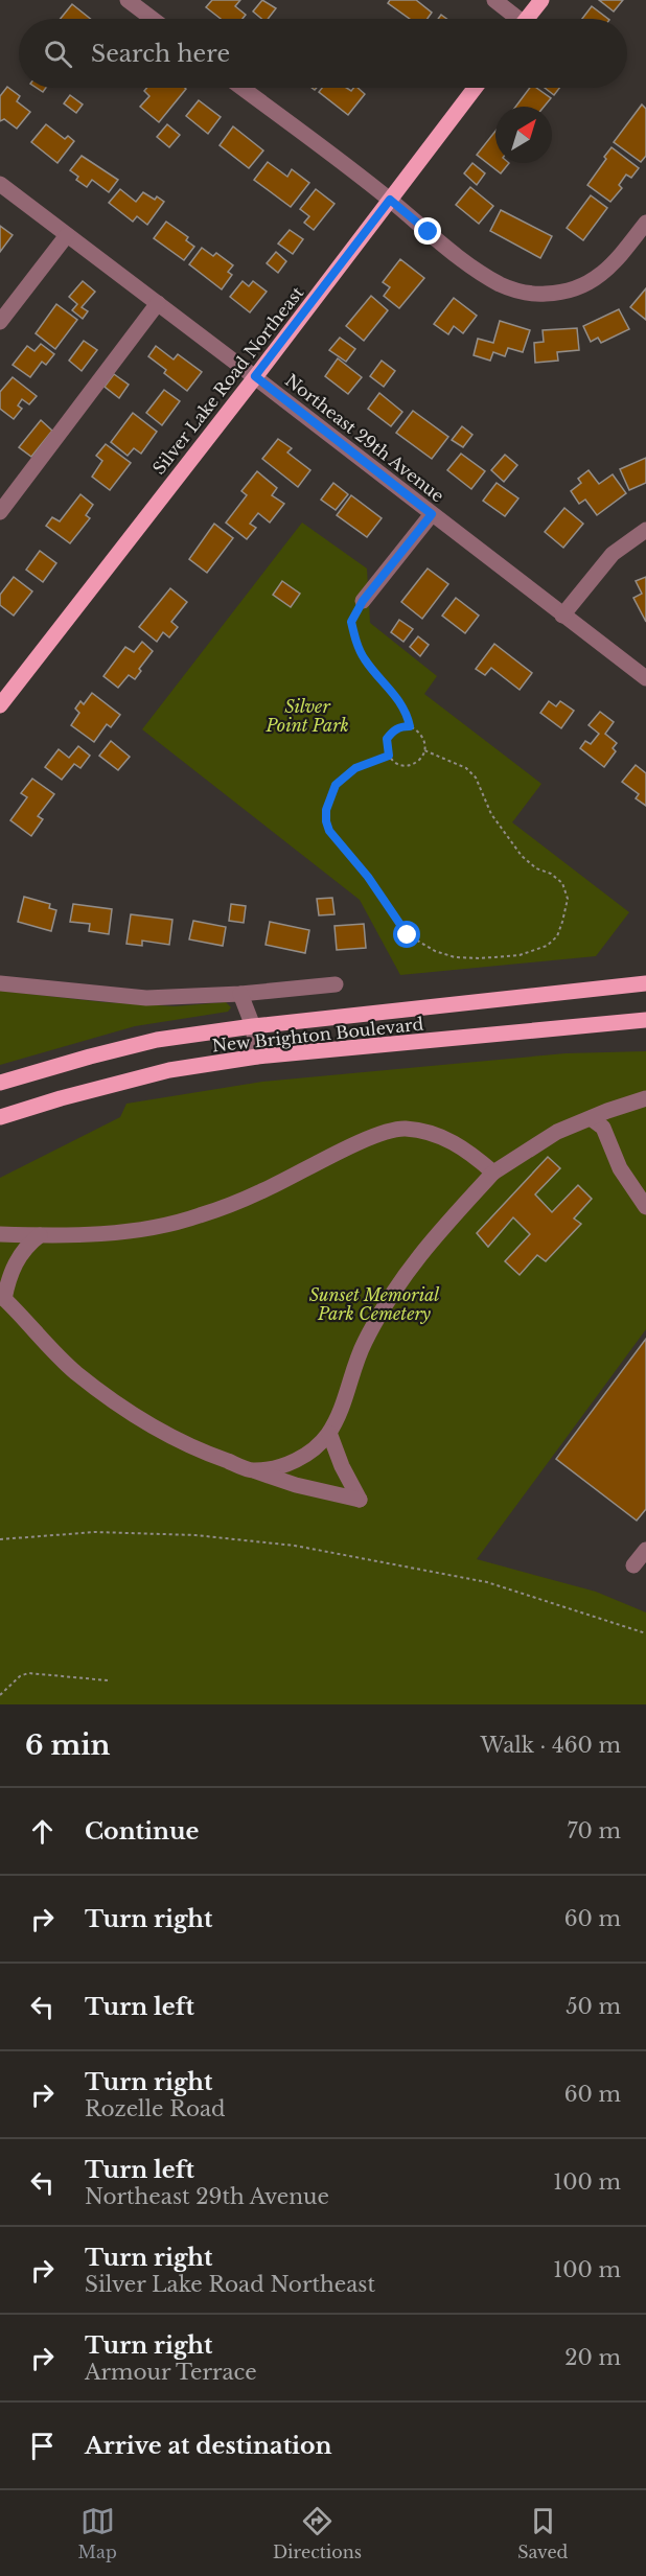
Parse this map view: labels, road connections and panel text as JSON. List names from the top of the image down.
{
  "streets": {
    "main road": ["Silver Lake Road Northeast", "New Brighton Boulevard"],
    "street": ["Northeast 29th Avenue"]
  },
  "crossings": [
    ["Silver Lake Road Northeast", "Northeast 29th Avenue"]
  ],
  "parks": ["Silver Point Park", "Sunset Memorial Park Cemetery"],
  "north": "top right",
  "page": {
    "search": "Search here",
    "heading": ["6 min", "Walk · 460 m"],
    "list": [
      ["Continue", "70 m"],
      ["Turn right", "60 m"],
      ["Turn left", "50 m"],
      ["Turn right", "Rozelle Road", "60 m"],
      ["Turn left", "Northeast 29th Avenue", "100 m"],
      ["Turn right", "Silver Lake Road Northeast", "100 m"],
      ["Turn right", "Armour Terrace", "20 m"],
      "Arrive at destination"
    ],
    "nav": ["Map", "Directions", "Saved"]
  }
}
